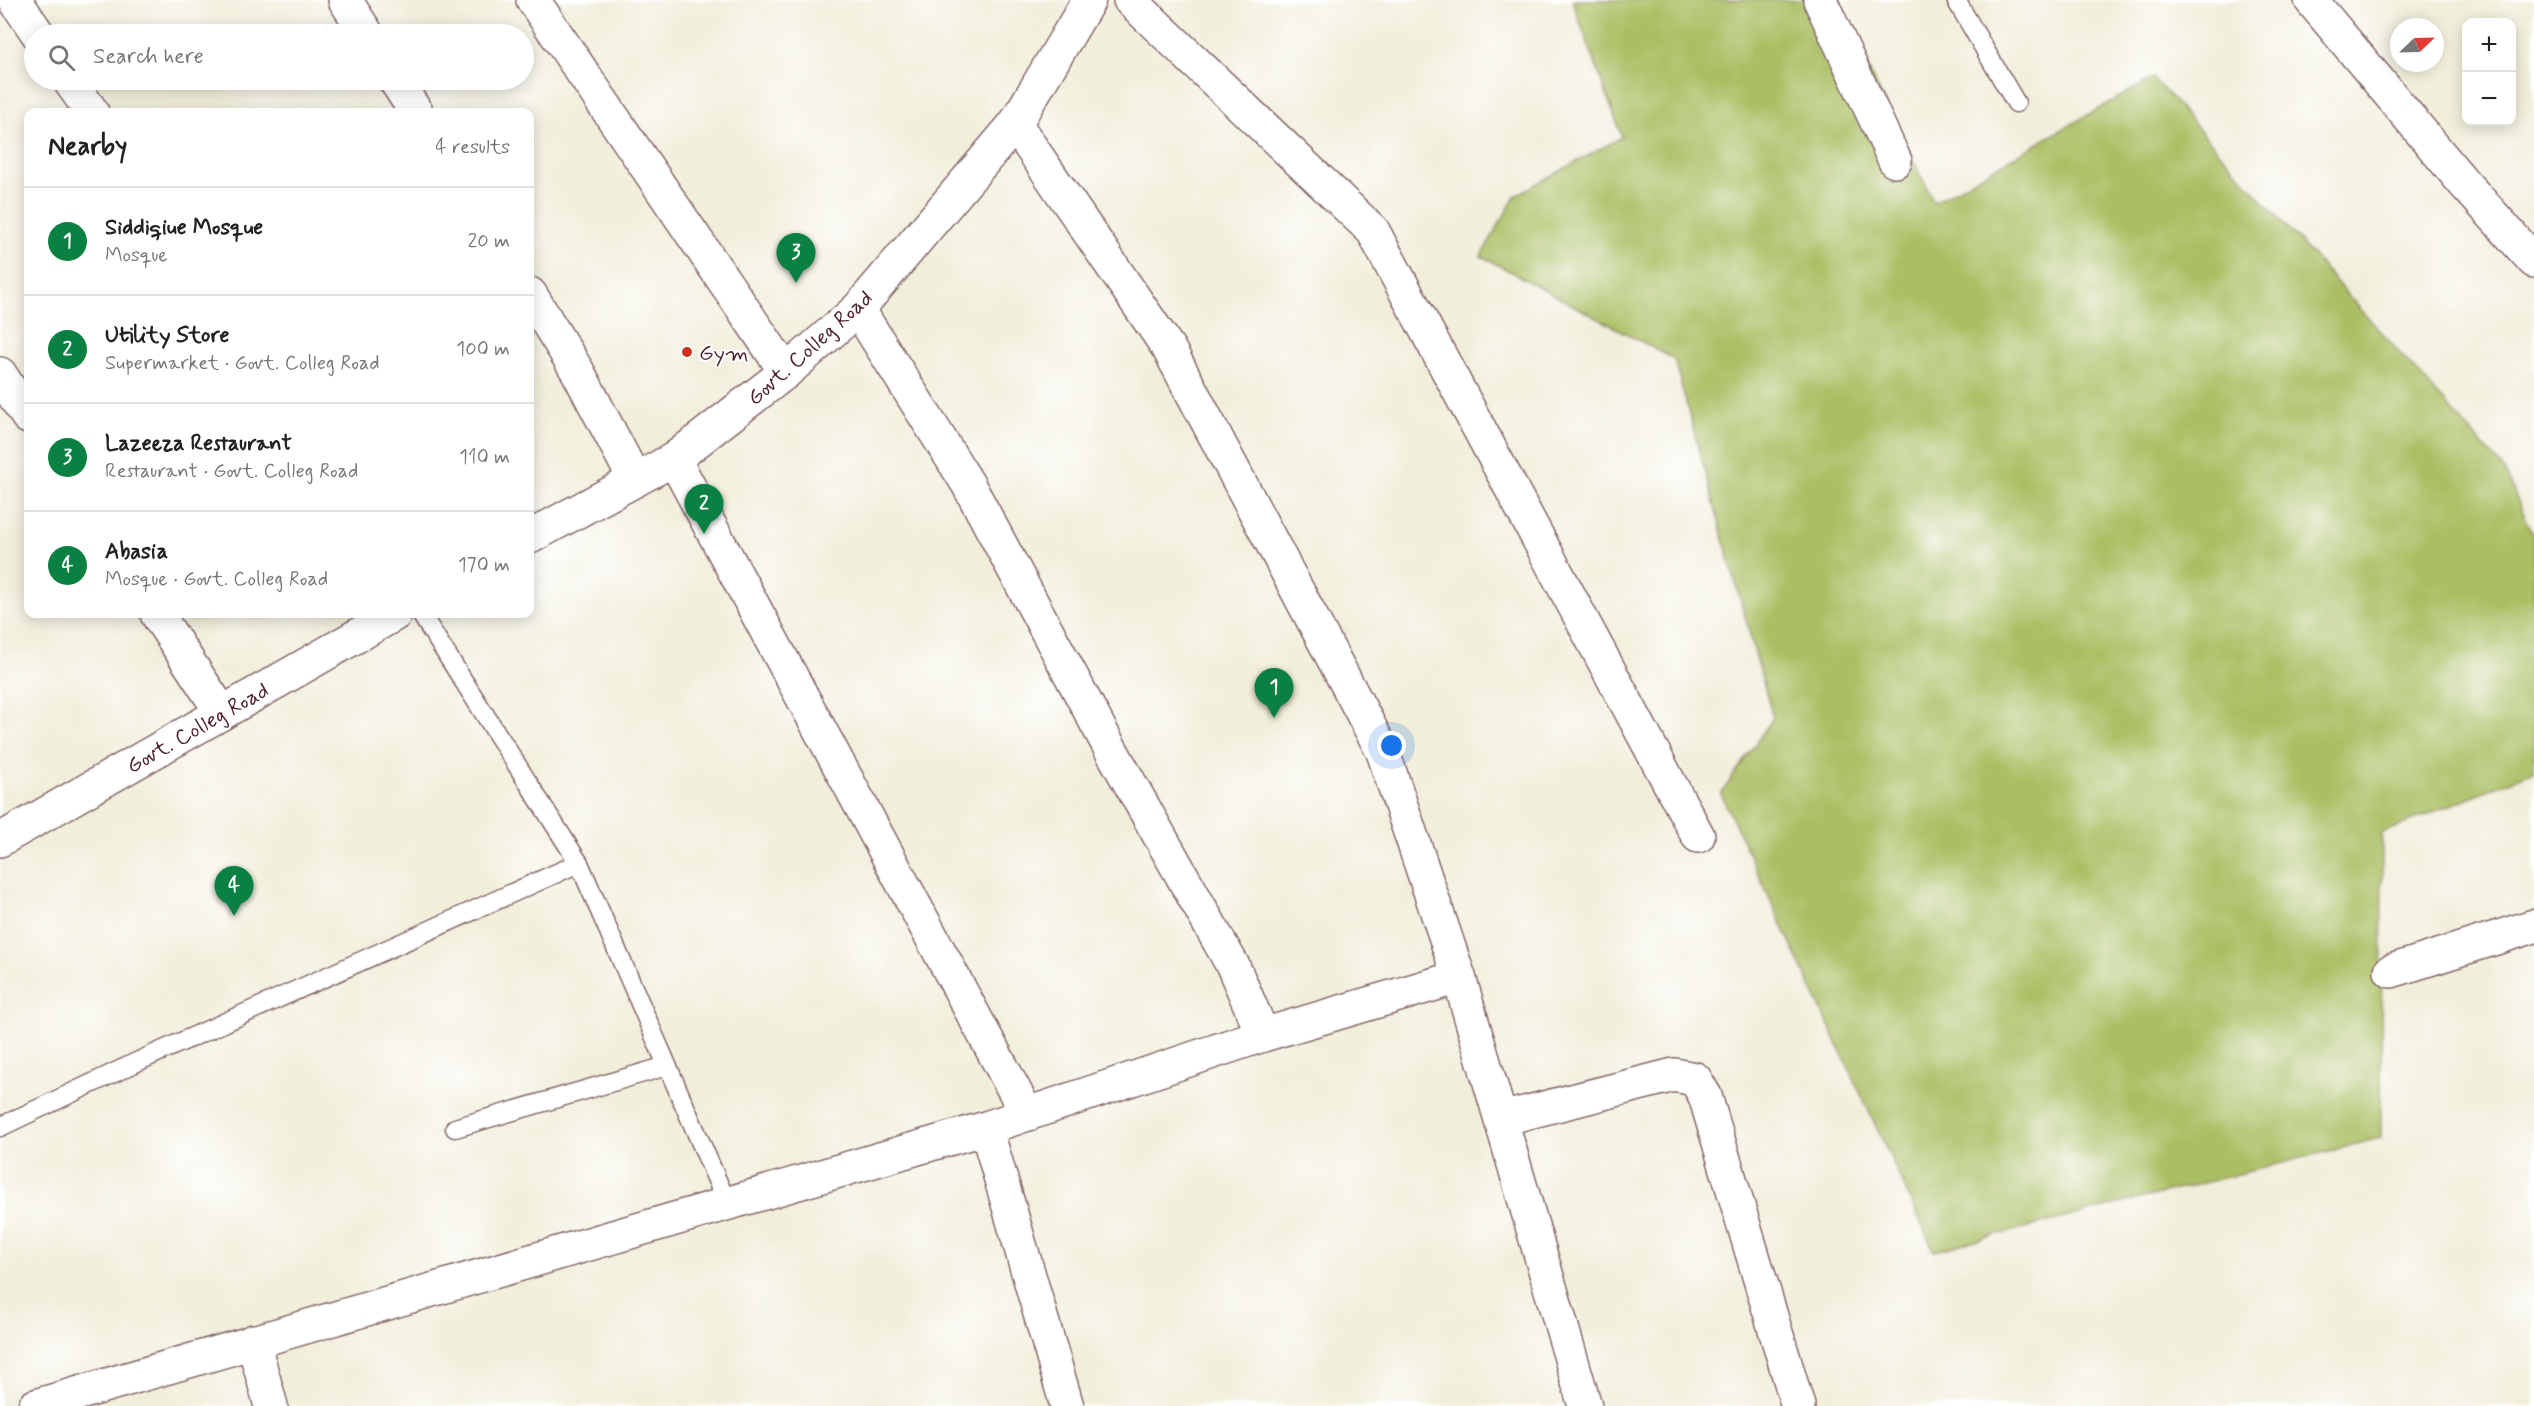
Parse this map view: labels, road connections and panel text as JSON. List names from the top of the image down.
{
  "streets": {
    "street": ["Govt. Colleg Road"]
  },
  "places": ["Gym"],
  "north": "top right",
  "page": {
    "map_buttons": ["+", "−"],
    "search": "Search here",
    "heading": ["Nearby", "4 results"],
    "list": [
      {
        "mark": "1",
        "name": "Siddiqiue Mosque",
        "note": "Mosque",
        "value": "20 m"
      },
      {
        "mark": "2",
        "name": "Utility Store",
        "note": "Supermarket · Govt. Colleg Road",
        "value": "100 m"
      },
      {
        "mark": "3",
        "name": "Lazeeza Restaurant",
        "note": "Restaurant · Govt. Colleg Road",
        "value": "110 m"
      },
      {
        "mark": "4",
        "name": "Abasia",
        "note": "Mosque · Govt. Colleg Road",
        "value": "170 m"
      }
    ],
    "pins": [
      "3",
      "2",
      "1",
      "4"
    ]
  }
}
